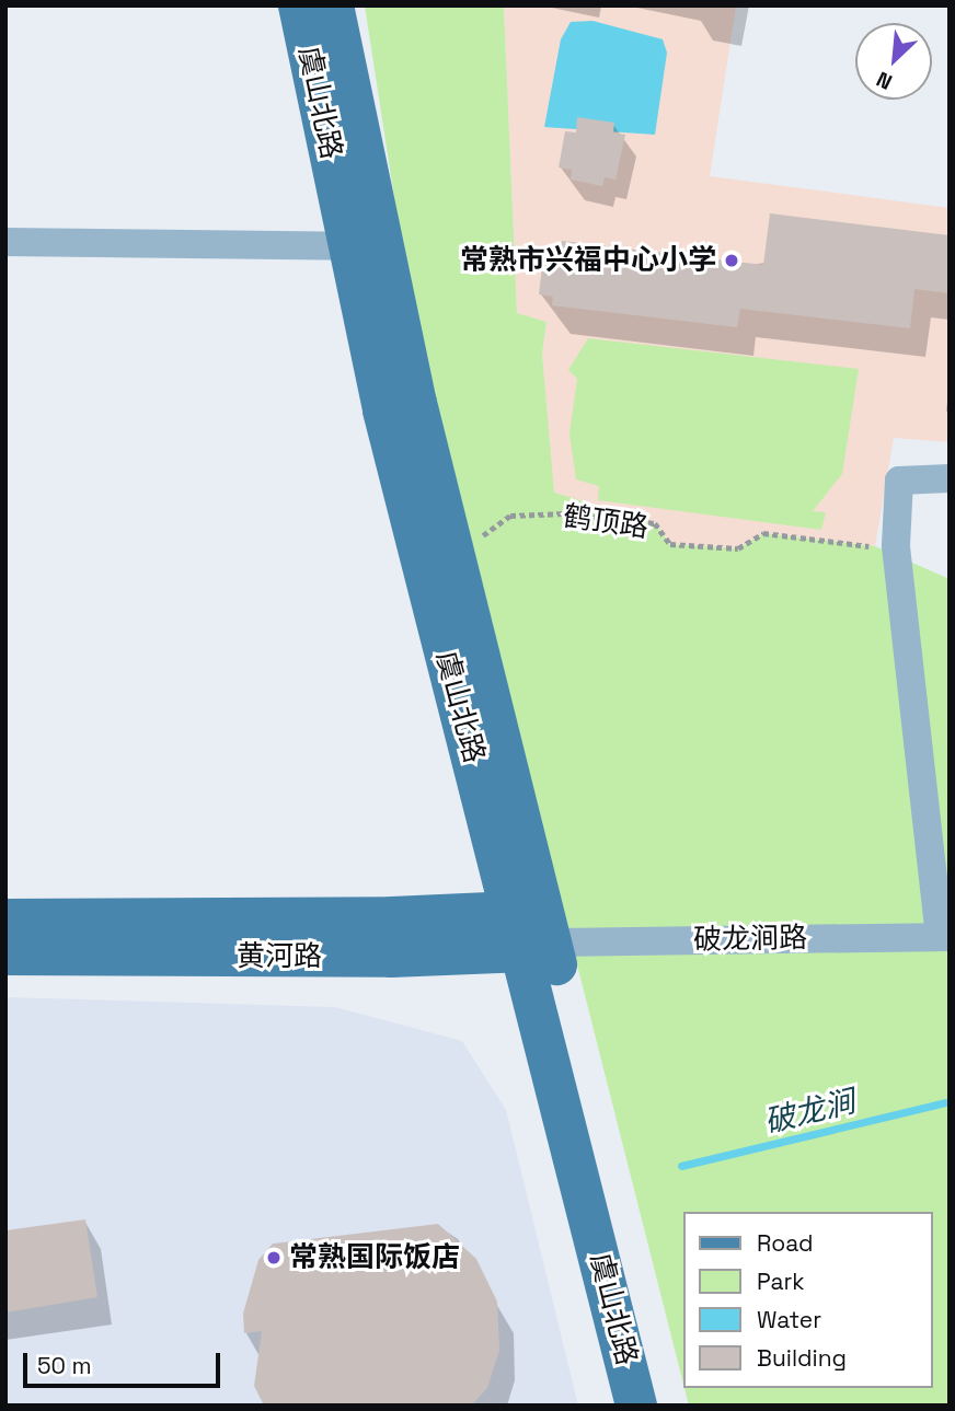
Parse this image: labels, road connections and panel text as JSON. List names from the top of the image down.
{
  "streets": {
    "main road": ["虞山北路", "黄河路"],
    "street": ["破龙涧路"],
    "path": ["鹤顶路"]
  },
  "crossings": [
    ["虞山北路", "鹤顶路"],
    ["虞山北路", "破龙涧路"],
    ["虞山北路", "黄河路"],
    ["破龙涧路", "黄河路"]
  ],
  "water": ["破龙涧"],
  "places": ["常熟市兴福中心小学", "常熟国际饭店"],
  "legend": [
    "Road",
    "Park",
    "Water",
    "Building"
  ],
  "scale_bar": "50 m",
  "north": "bottom left"
}
